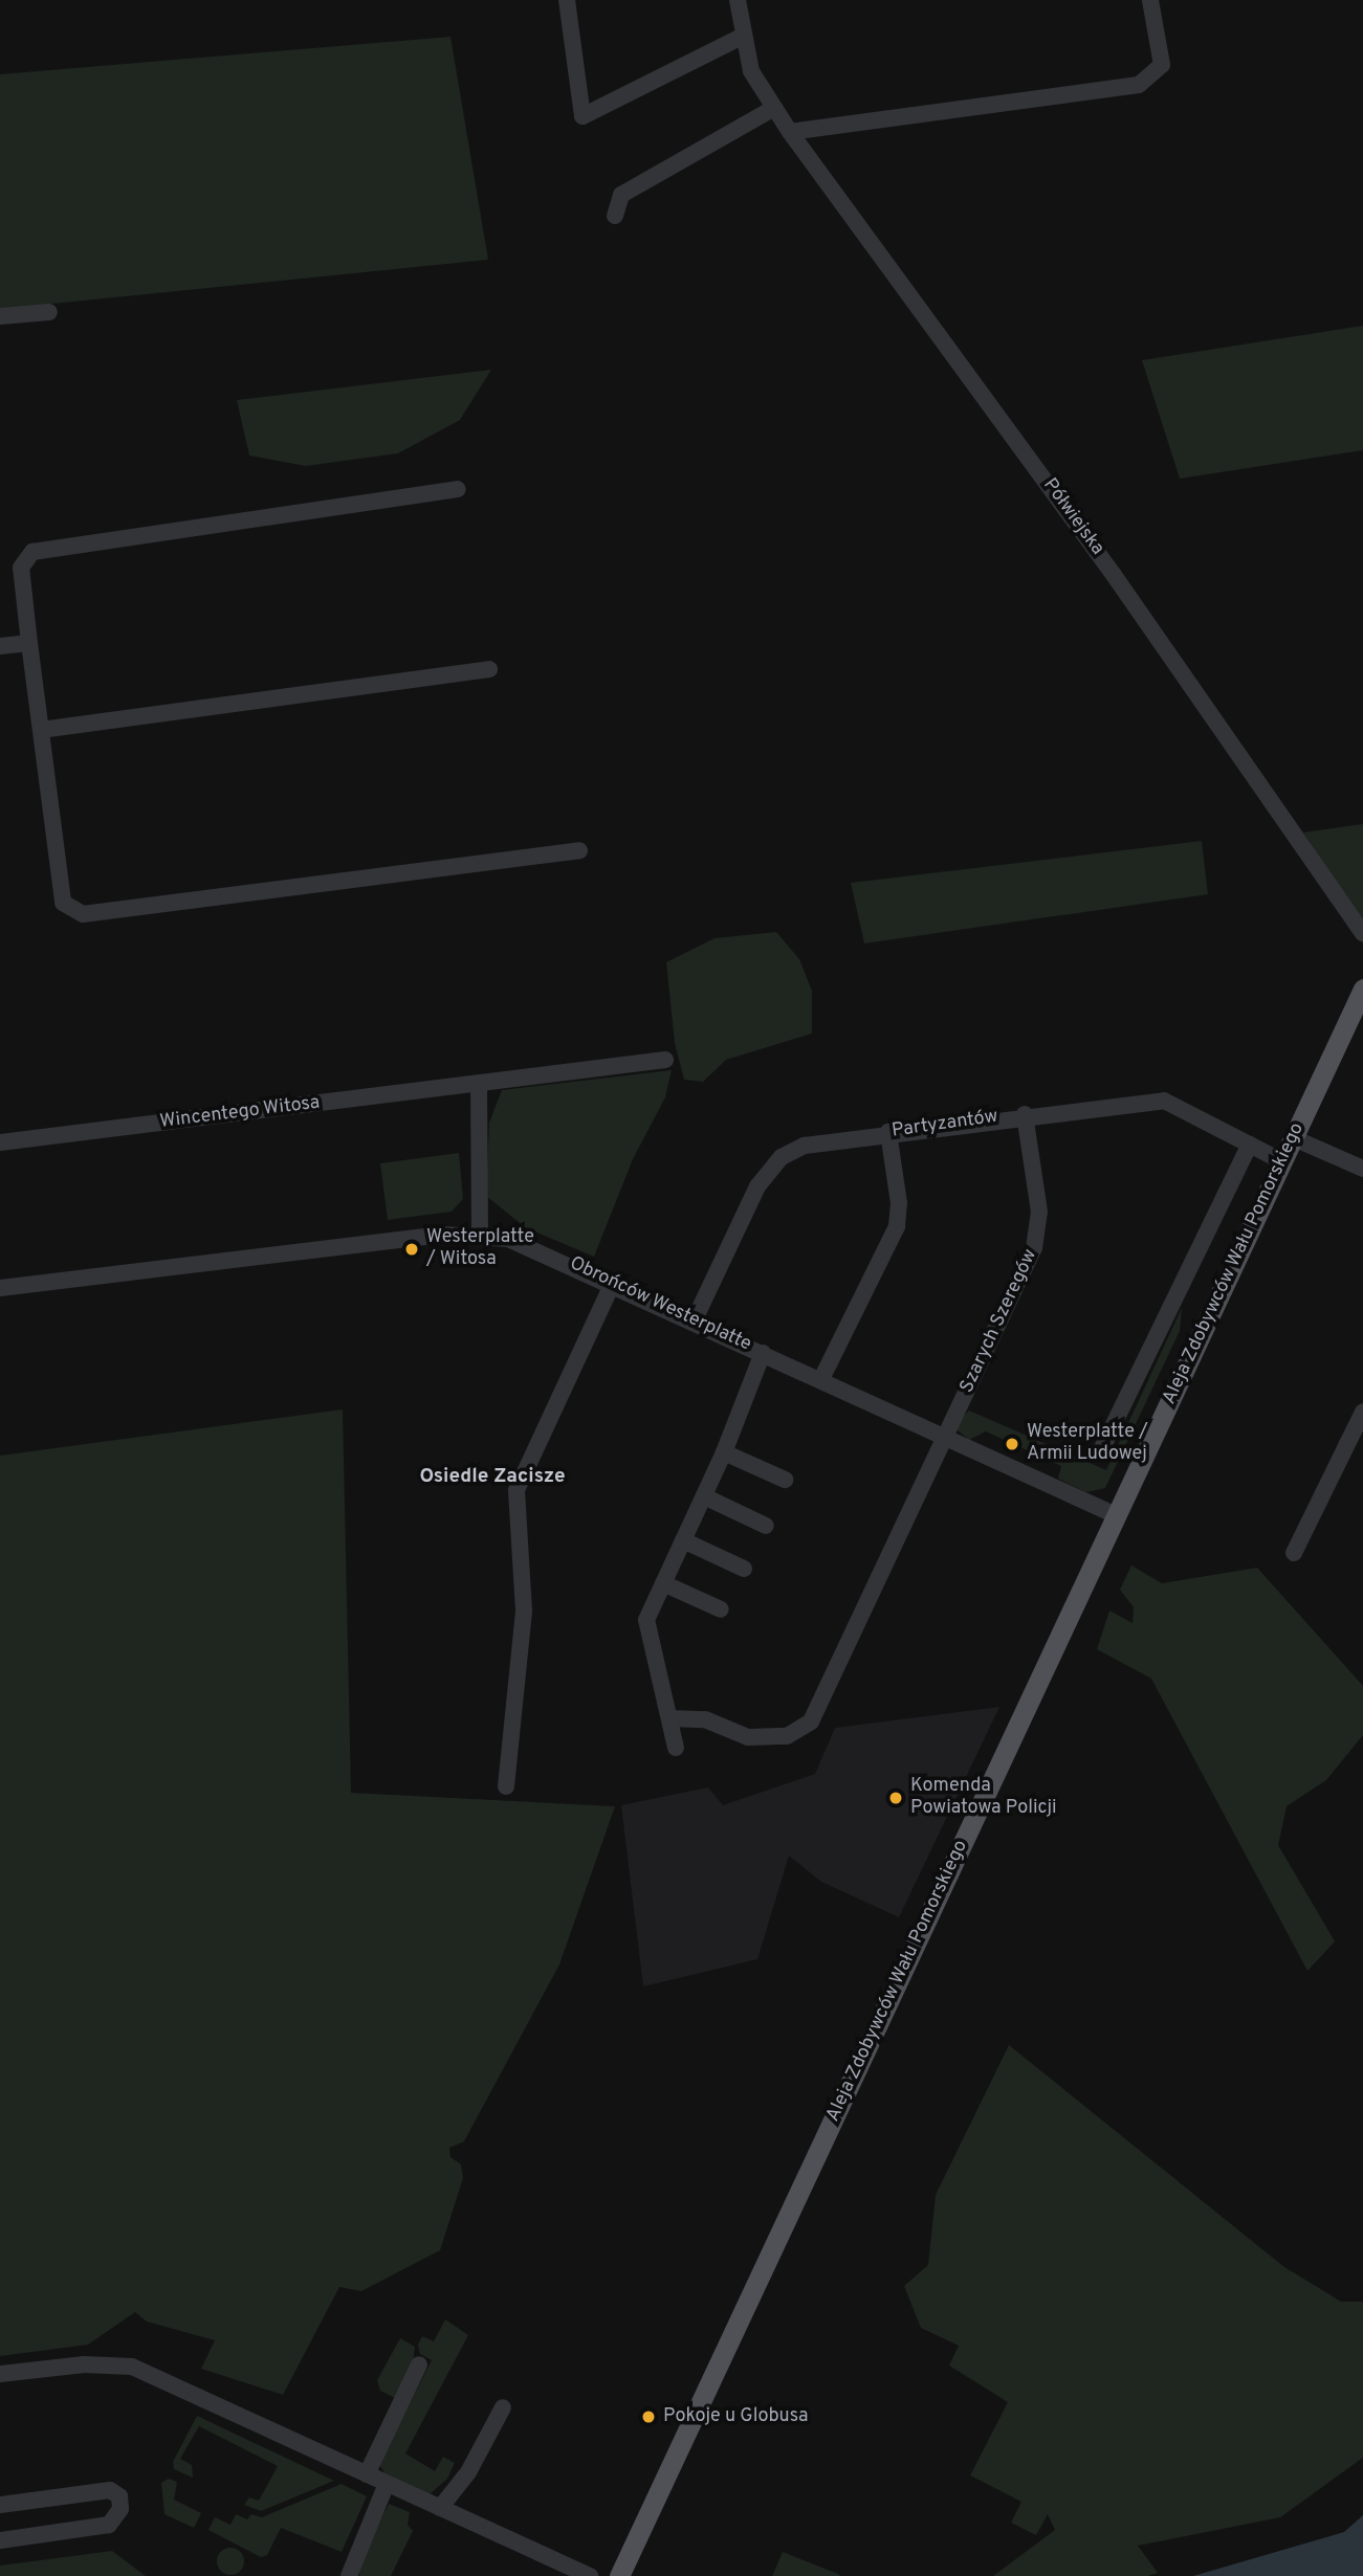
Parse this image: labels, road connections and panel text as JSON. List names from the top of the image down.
{
  "streets": {
    "main road": ["Aleja Zdobywców Wału Pomorskiego"],
    "street": [
      "Półwiejska",
      "Wincentego Witosa",
      "Partyzantów",
      "Obrońców Westerplatte",
      "Szarych Szeregów"
    ]
  },
  "crossings": [
    ["Partyzantów", "Aleja Zdobywców Wału Pomorskiego"],
    ["Partyzantów", "Obrońców Westerplatte"],
    ["Partyzantów", "Szarych Szeregów"],
    ["Aleja Zdobywców Wału Pomorskiego", "Obrońców Westerplatte"],
    ["Obrońców Westerplatte", "Szarych Szeregów"]
  ],
  "districts": ["Osiedle Zacisze"],
  "places": [
    "Westerplatte / Witosa",
    "Westerplatte / Armii Ludowej",
    "Komenda Powiatowa Policji",
    "Pokoje u Globusa"
  ]
}
